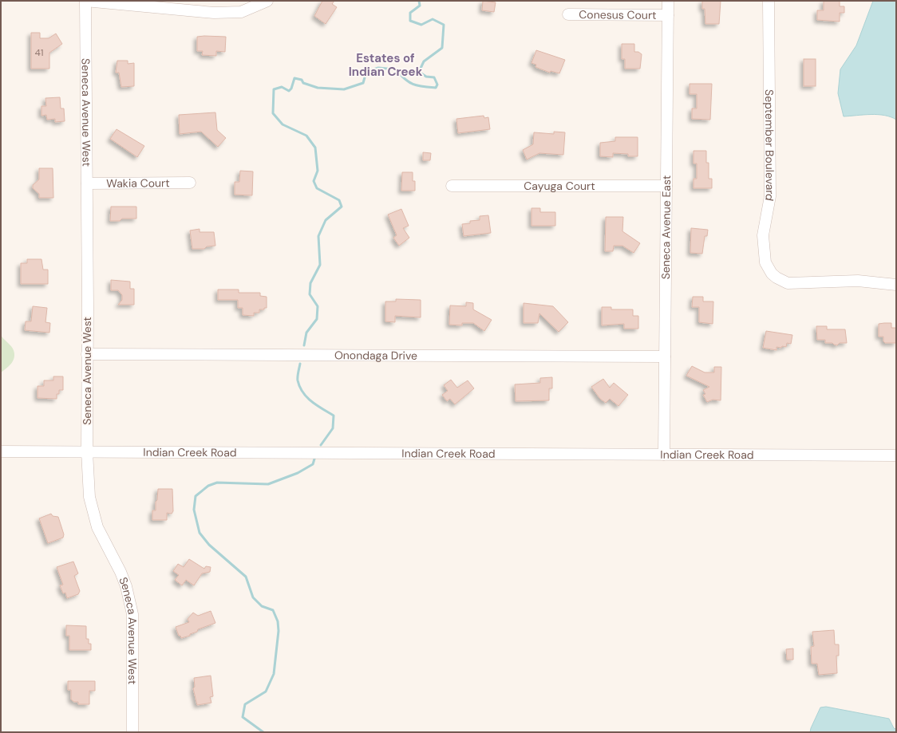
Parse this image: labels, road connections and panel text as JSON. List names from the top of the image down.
{
  "streets": {
    "street": [
      "Conesus Court",
      "Seneca Avenue West",
      "September Boulevard",
      "Wakia Court",
      "Cayuga Court",
      "Seneca Avenue East",
      "Onondaga Drive",
      "Indian Creek Road"
    ]
  },
  "crossings": [
    ["Conesus Court", "Seneca Avenue East"],
    ["Seneca Avenue West", "Wakia Court"],
    ["Seneca Avenue West", "Onondaga Drive"],
    ["Seneca Avenue West", "Indian Creek Road"],
    ["Cayuga Court", "Seneca Avenue East"],
    ["Seneca Avenue East", "Onondaga Drive"],
    ["Seneca Avenue East", "Indian Creek Road"]
  ],
  "districts": ["Estates of Indian Creek"],
  "house_numbers": ["41"]
}
